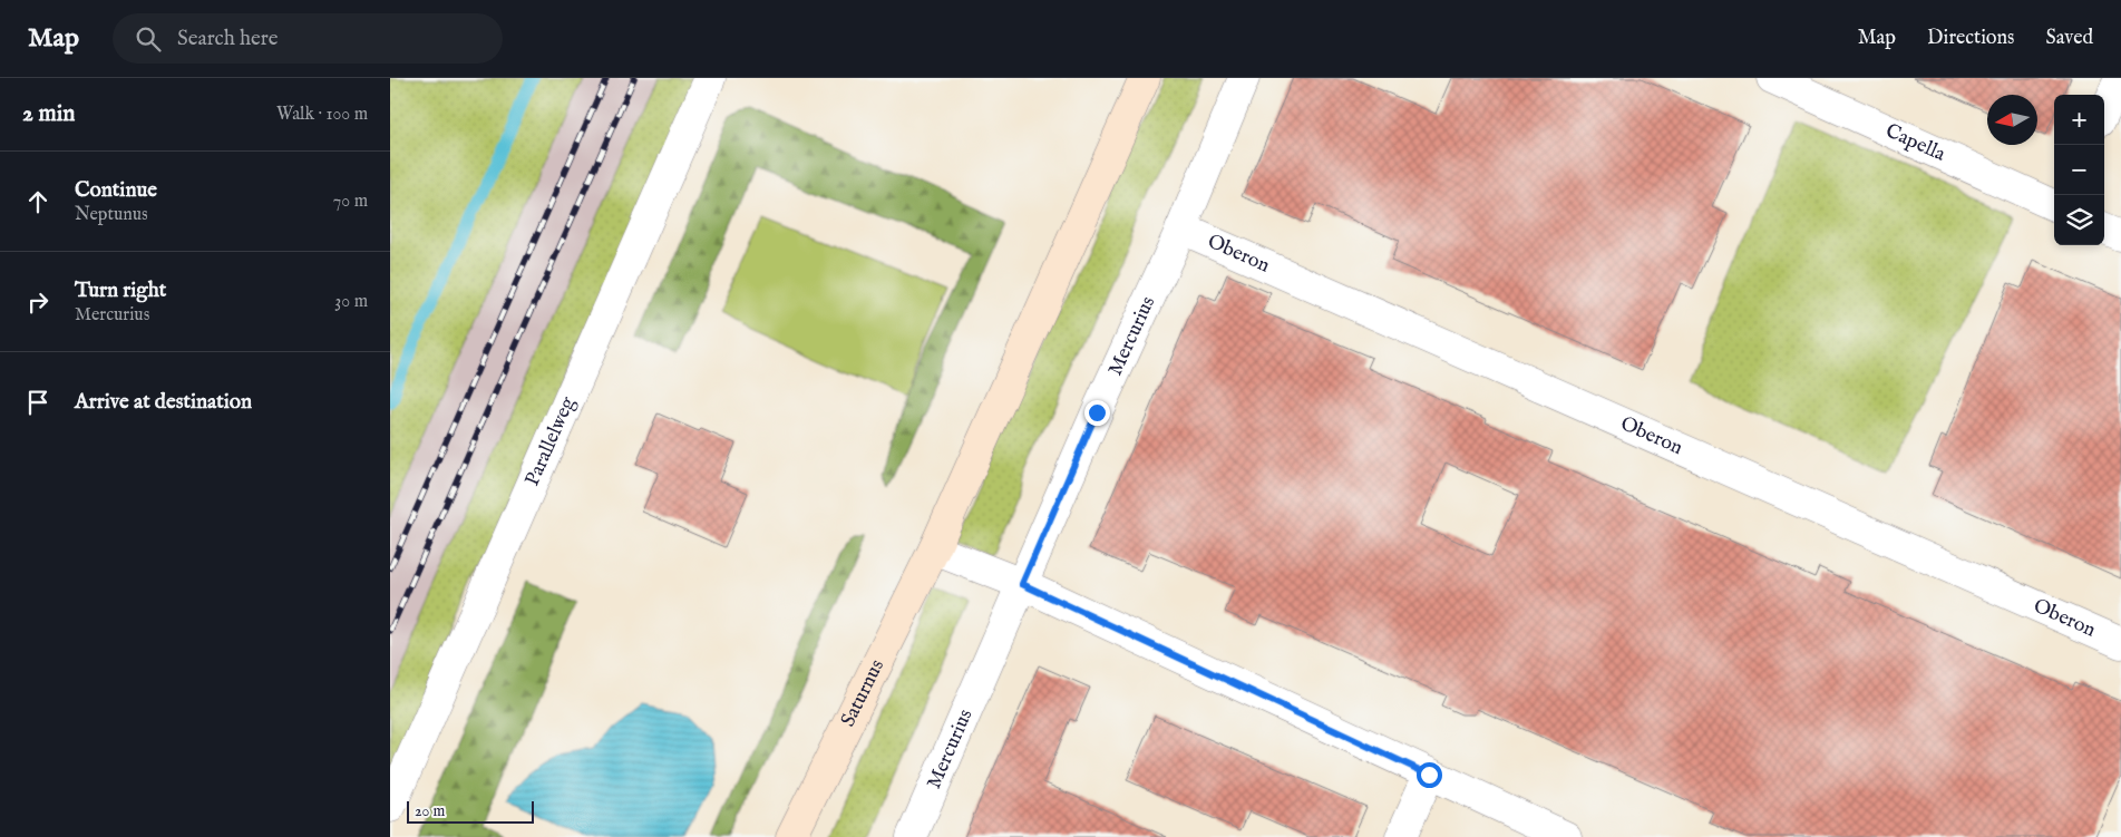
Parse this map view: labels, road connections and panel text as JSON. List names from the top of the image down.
{
  "streets": {
    "street": [
      "Capella",
      "Oberon",
      "Mercurius",
      "Parallelweg",
      "Saturnus"
    ]
  },
  "crossings": [
    ["Oberon", "Mercurius"]
  ],
  "scale_bar": "20 m",
  "north": "left",
  "page": {
    "header": "Map",
    "search": "Search here",
    "nav": ["Map", "Directions", "Saved"],
    "heading": ["2 min", "Walk · 100 m"],
    "map_buttons": ["+", "−"],
    "list": [
      ["Continue", "Neptunus", "70 m"],
      ["Turn right", "Mercurius", "30 m"],
      "Arrive at destination"
    ],
    "scale": "20 m"
  }
}
